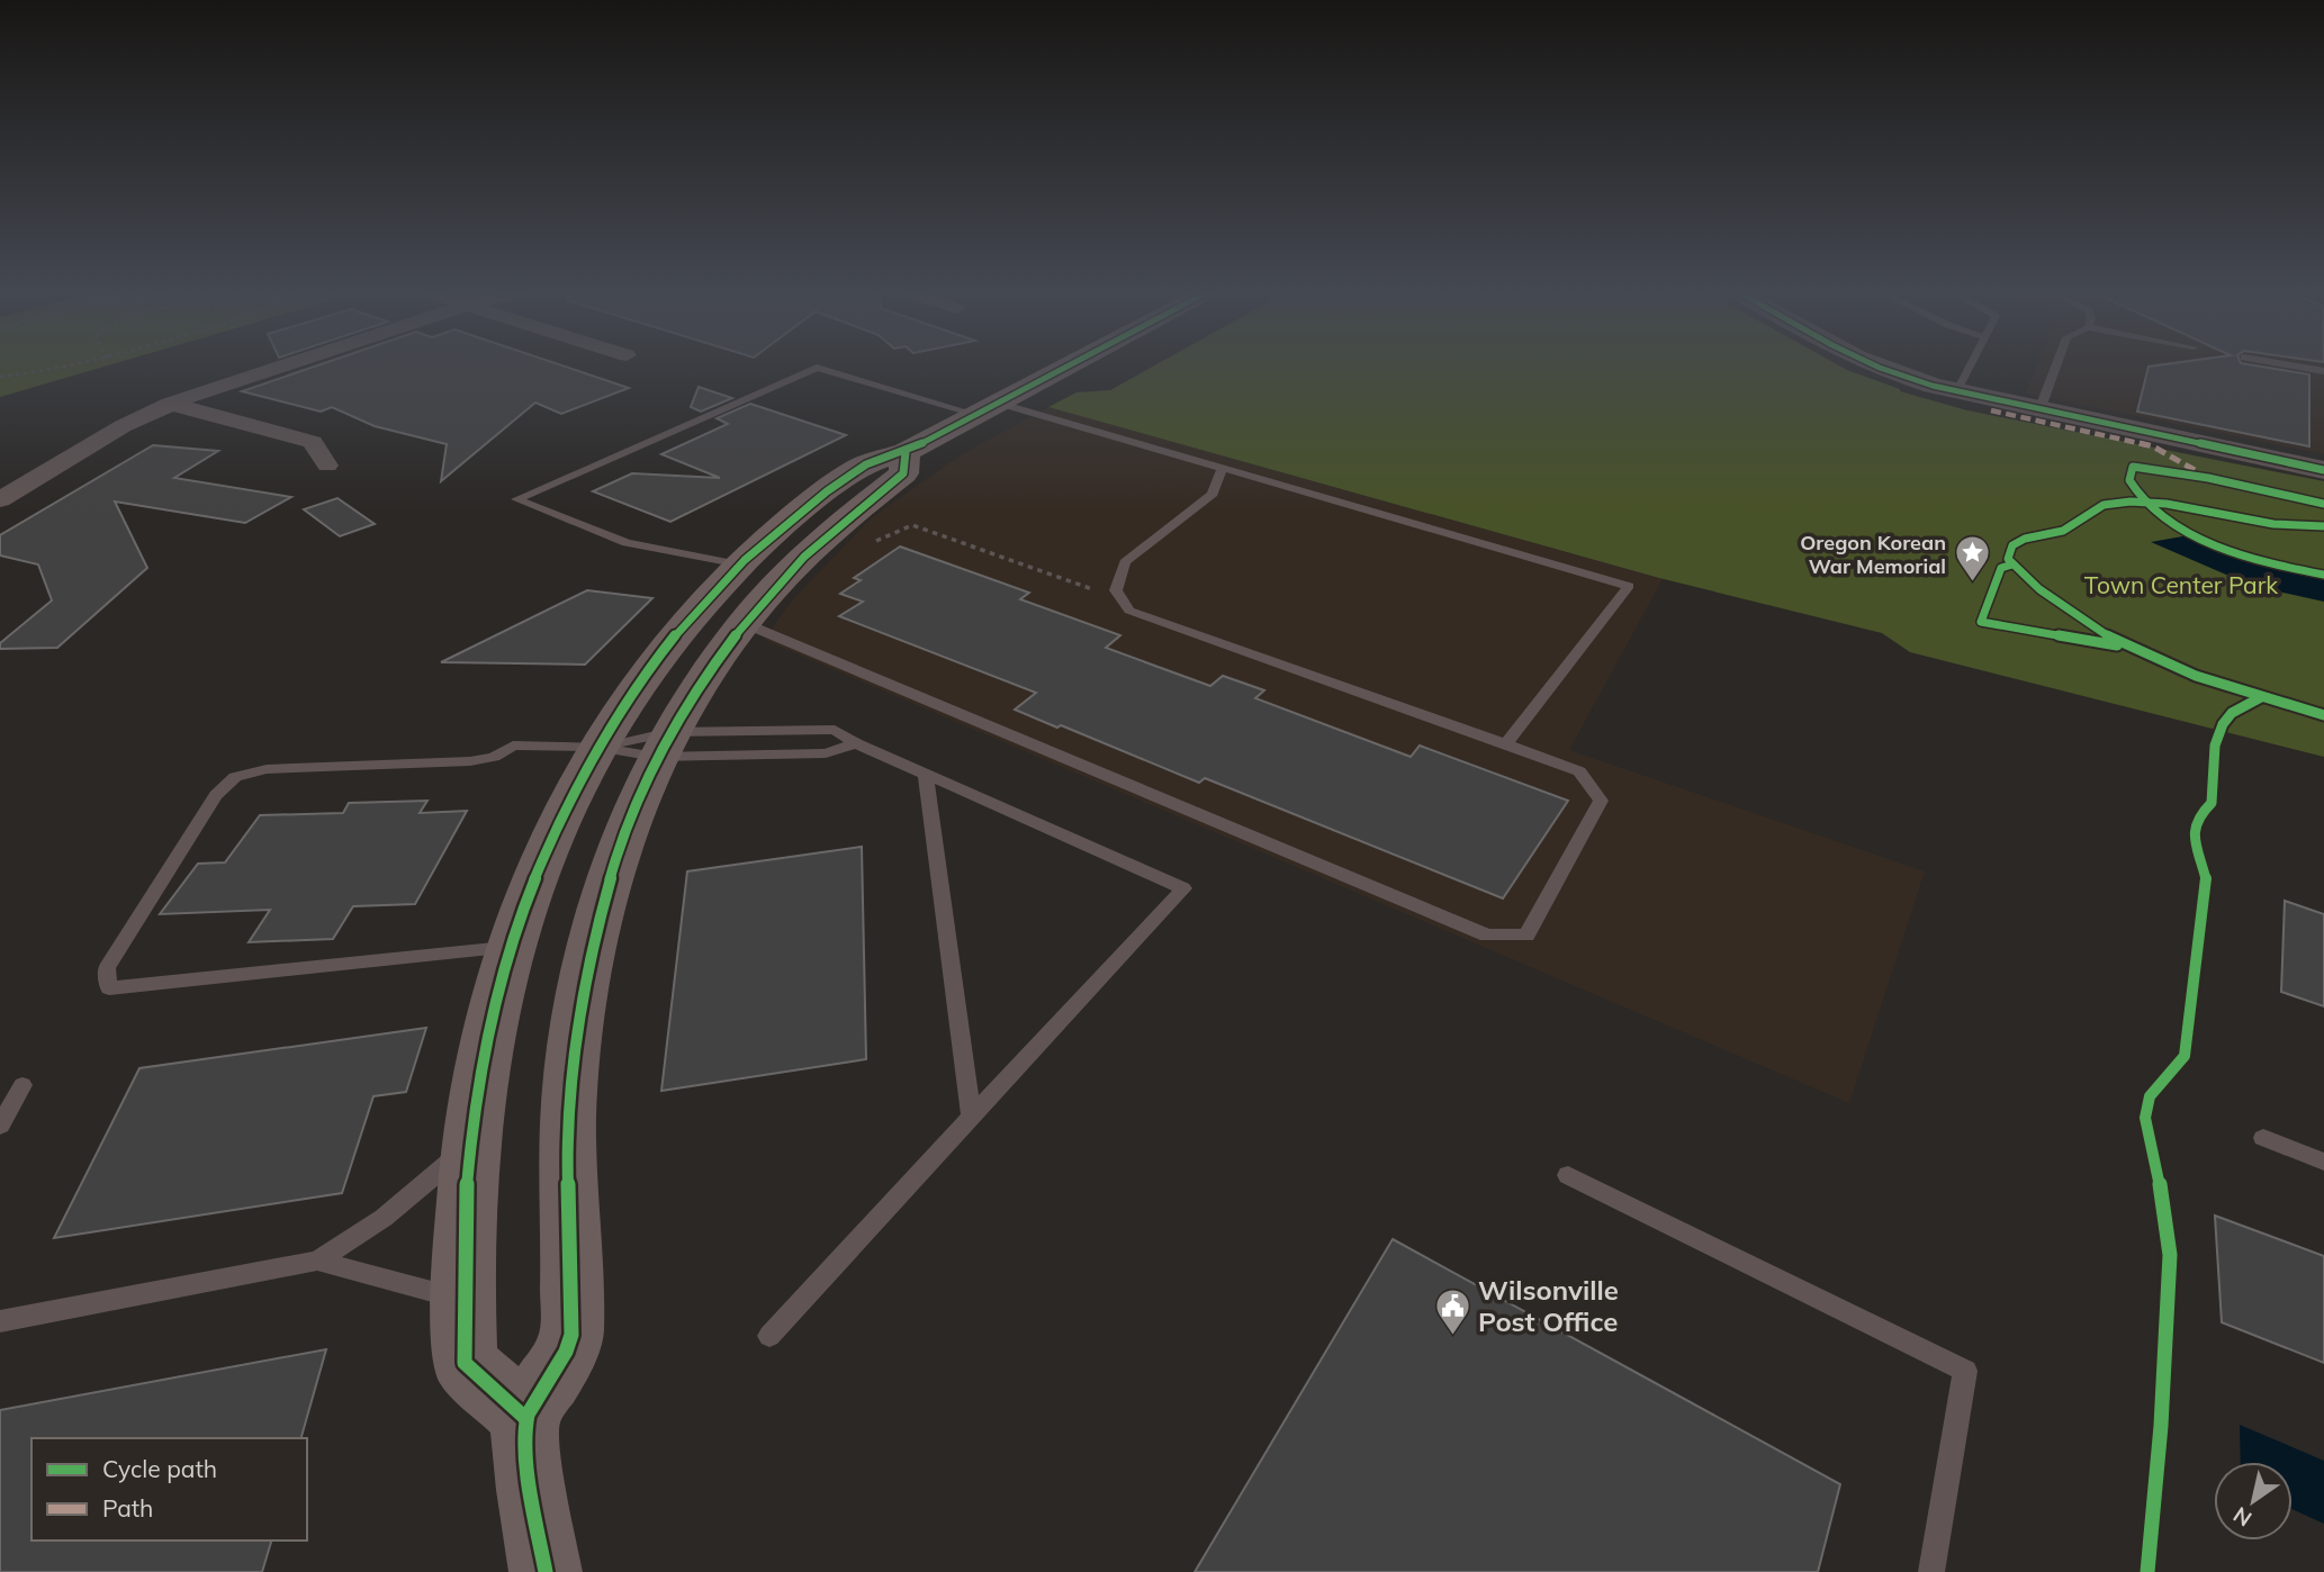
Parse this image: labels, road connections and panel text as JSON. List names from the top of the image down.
{
  "parks": ["Town Center Park"],
  "places": {
    "place": ["Oregon Korean War Memorial"],
    "public building": ["Wilsonville Post Office"]
  },
  "legend": ["Cycle path", "Path"],
  "north": "bottom left"
}
